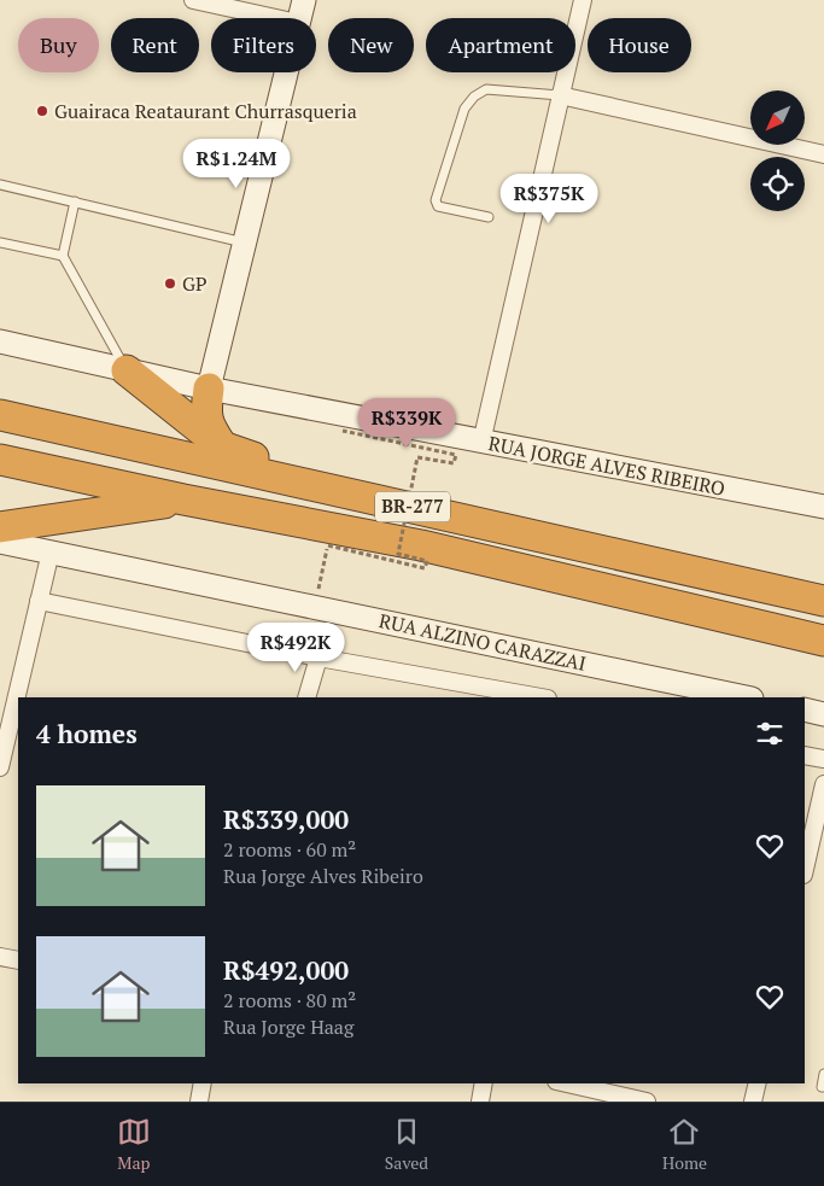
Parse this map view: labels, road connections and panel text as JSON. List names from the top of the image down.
{
  "streets": {
    "highway": ["BR-277"],
    "main road": ["RUA JORGE ALVES RIBEIRO", "RUA ALZINO CARAZZAI"]
  },
  "places": ["Guairaca Reataurant Churrasqueria", "GP"],
  "north": "bottom left",
  "page": {
    "chip": [
      "Buy",
      "Rent",
      "Filters",
      "New",
      "Apartment",
      "House"
    ],
    "price": [
      "R$1.24M",
      "R$375K",
      "R$339K",
      "R$492K"
    ],
    "heading": "4 homes",
    "list": [
      {
        "name": "R$339,000",
        "note": "2 rooms · 60 m² · Rua Jorge Alves Ribeiro"
      },
      {
        "name": "R$492,000",
        "note": "2 rooms · 80 m² · Rua Jorge Haag"
      }
    ],
    "tabs": ["Map", "Saved", "Home"]
  }
}
